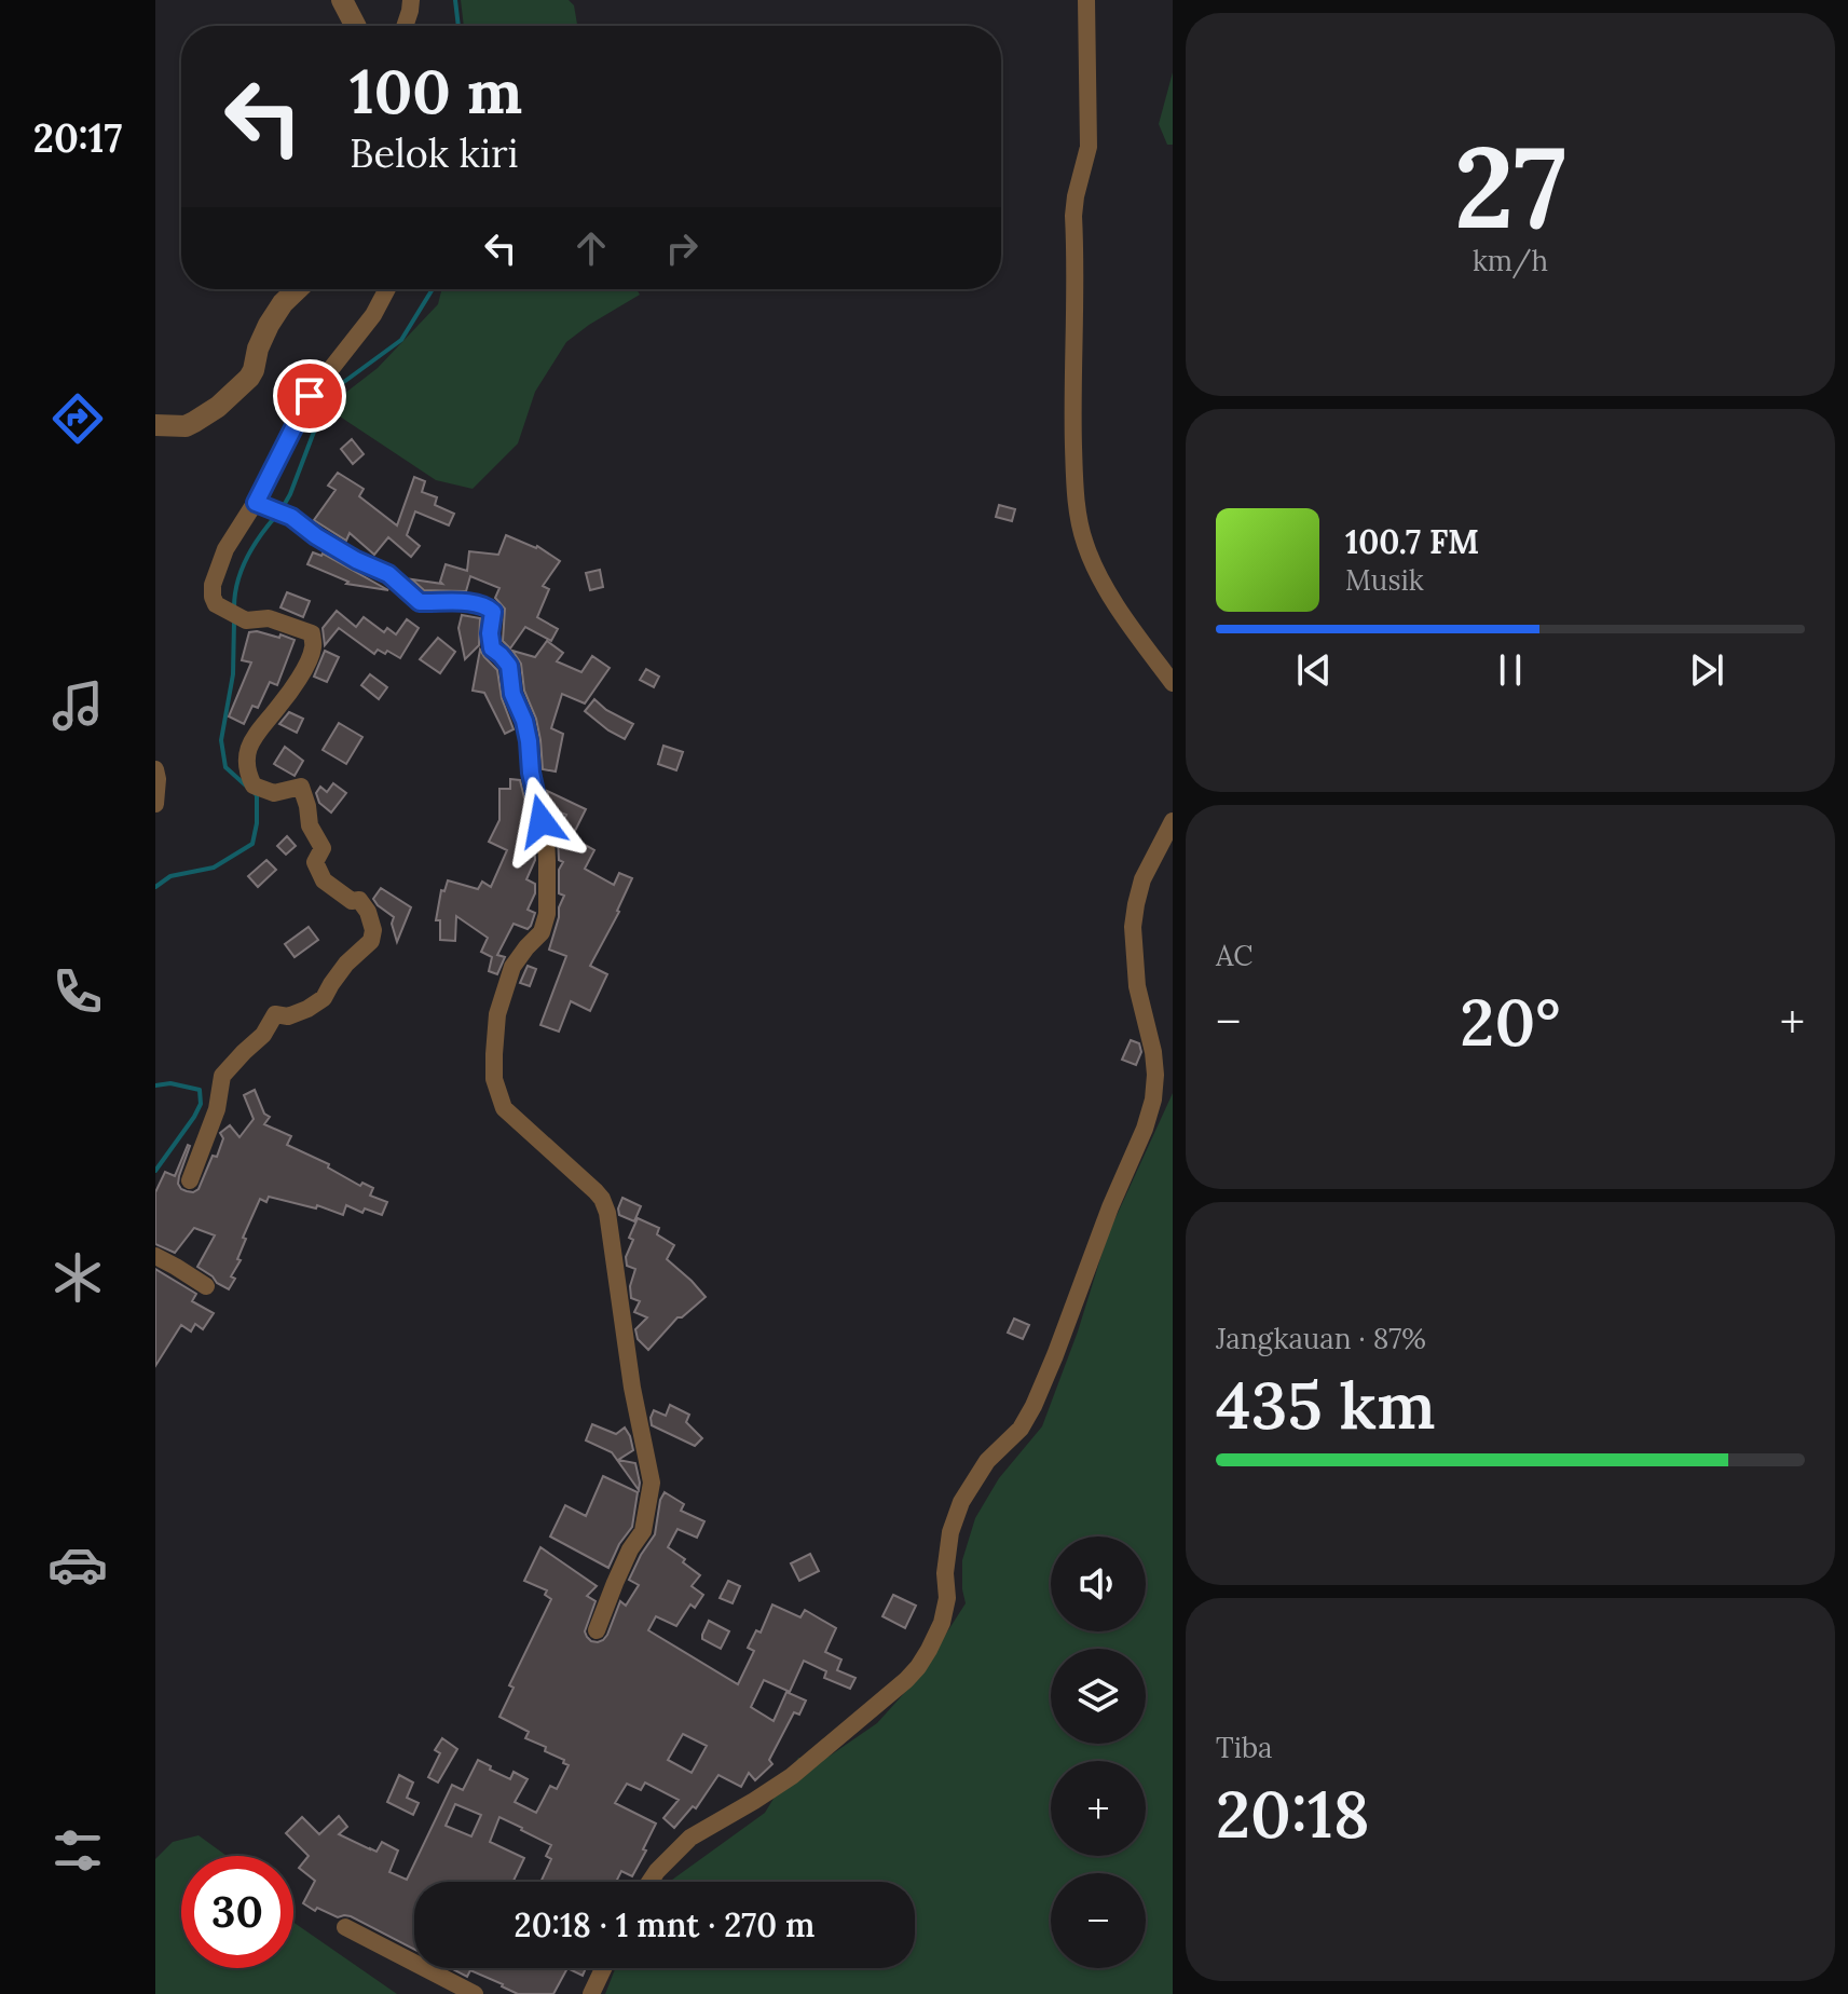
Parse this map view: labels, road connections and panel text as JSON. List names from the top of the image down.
{
  "page": {
    "tabs": "20:17",
    "tile": [
      ["27", "km/h"],
      "AC",
      ["Jangkauan · 87%", "435 km"],
      ["Tiba", "20:18"]
    ],
    "turn": ["100 m", "Belok kiri"],
    "song": ["100.7 FM", "Musik"],
    "heat": ["−", "20°", "+"],
    "map_buttons": ["+", "−"],
    "limit": "30",
    "trip": "20:18 · 1 mnt · 270 m"
  }
}
